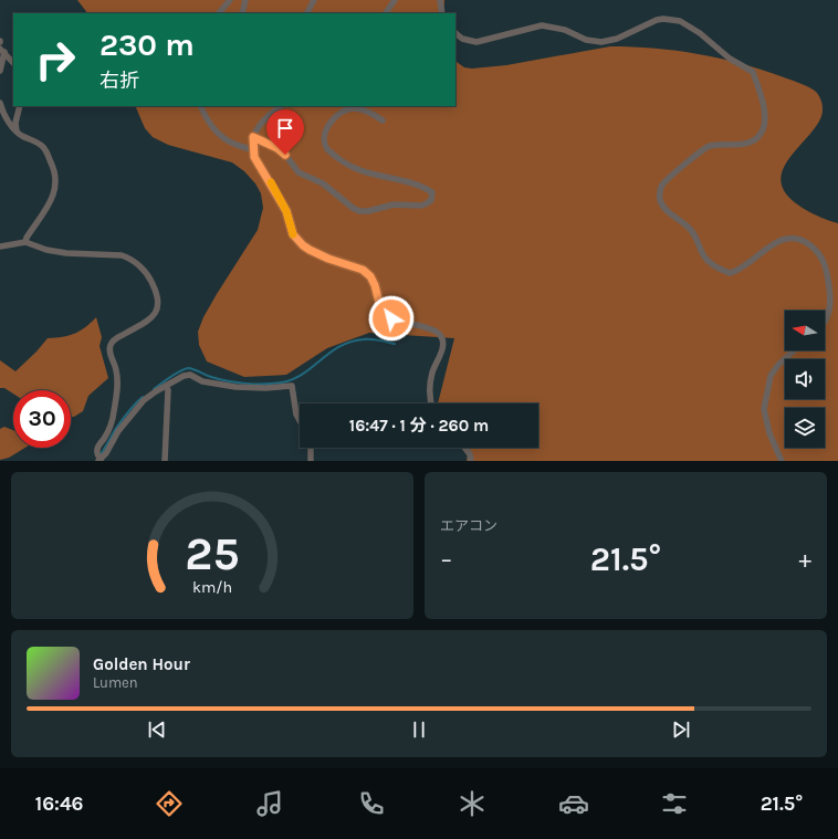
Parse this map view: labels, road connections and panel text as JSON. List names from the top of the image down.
{
  "north": "left",
  "page": {
    "turn": ["230 m", "右折"],
    "limit": "30",
    "trip": "16:47 · 1 分 · 260 m",
    "tile": "エアコン",
    "heat": ["−", "21.5°", "+"],
    "song": ["Golden Hour", "Lumen"],
    "tabs": ["16:46", "21.5°"],
    "gauge": ["25", "km/h"]
  }
}
